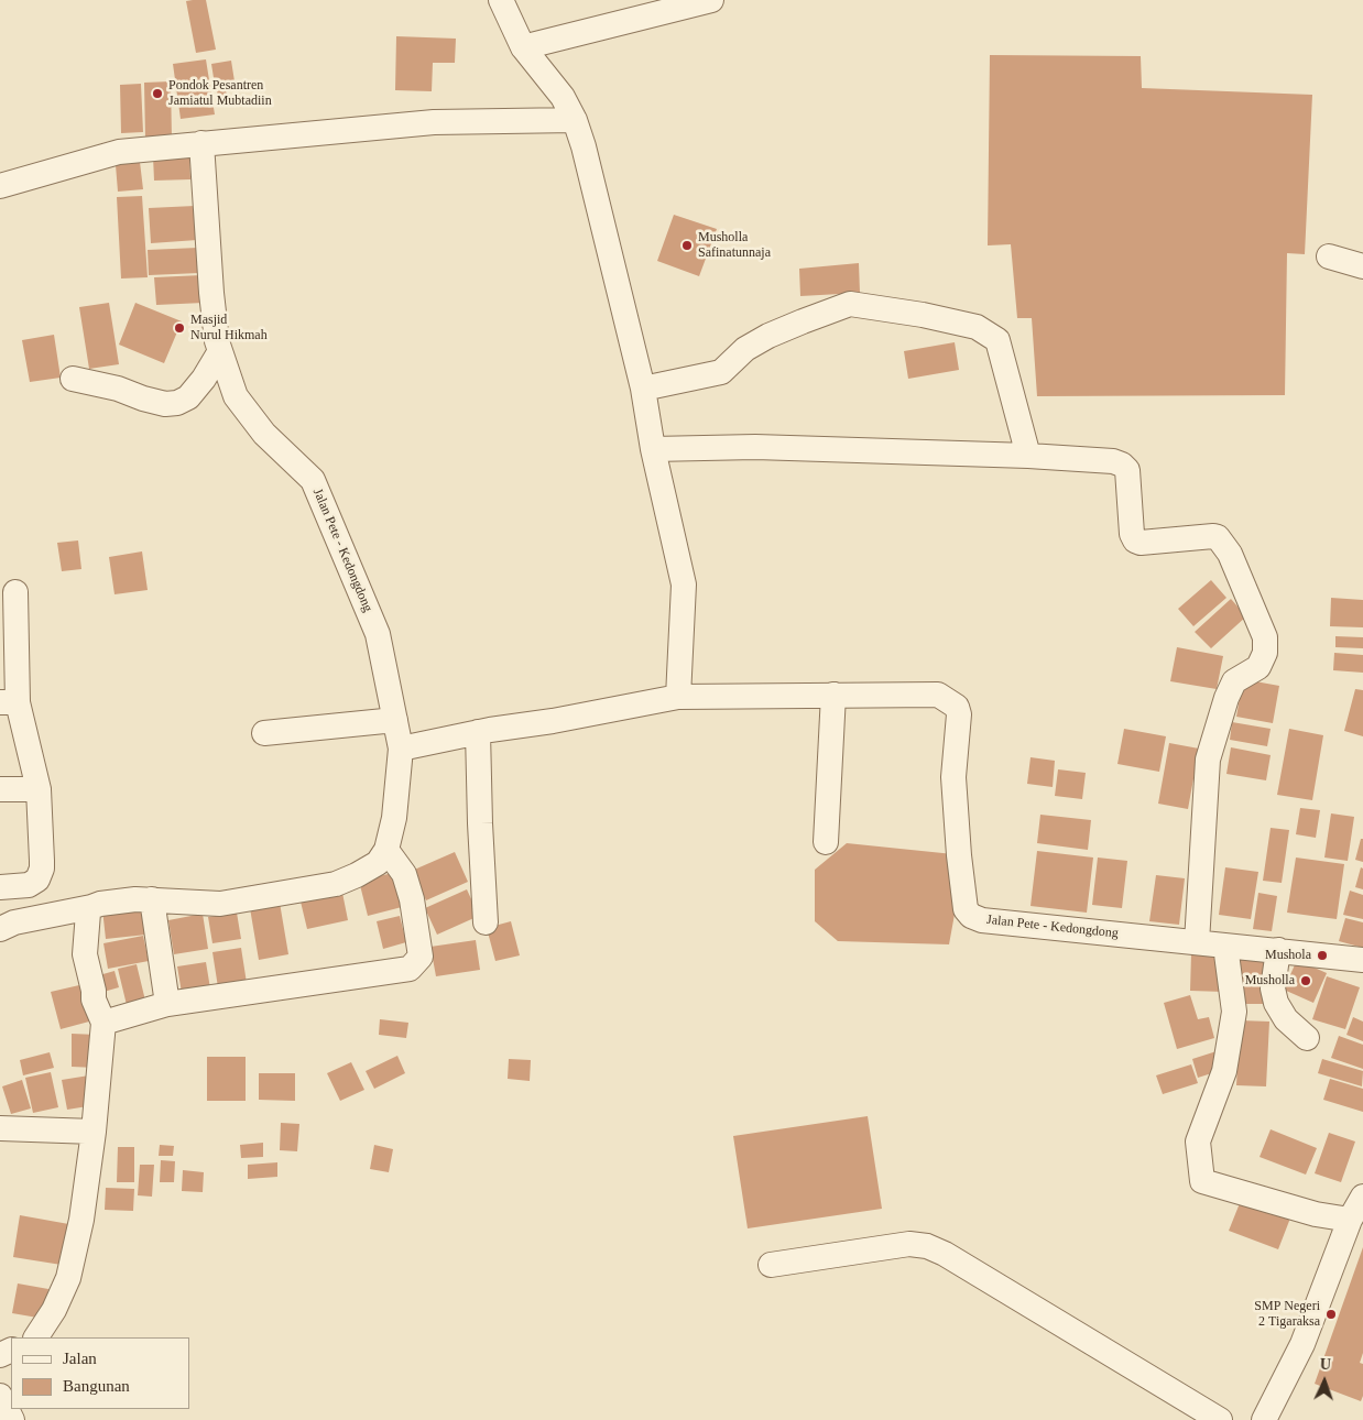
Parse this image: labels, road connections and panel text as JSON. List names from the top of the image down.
{
  "streets": {
    "street": ["Jalan Pete - Kedongdong"]
  },
  "places": [
    "Pondok Pesantren Jamiatul Mubtadiin",
    "Musholla Safinatunnaja",
    "Masjid Nurul Hikmah",
    "Mushola",
    "Musholla",
    "SMP Negeri 2 Tigaraksa"
  ],
  "legend": ["Jalan", "Bangunan"],
  "north": "top"
}
